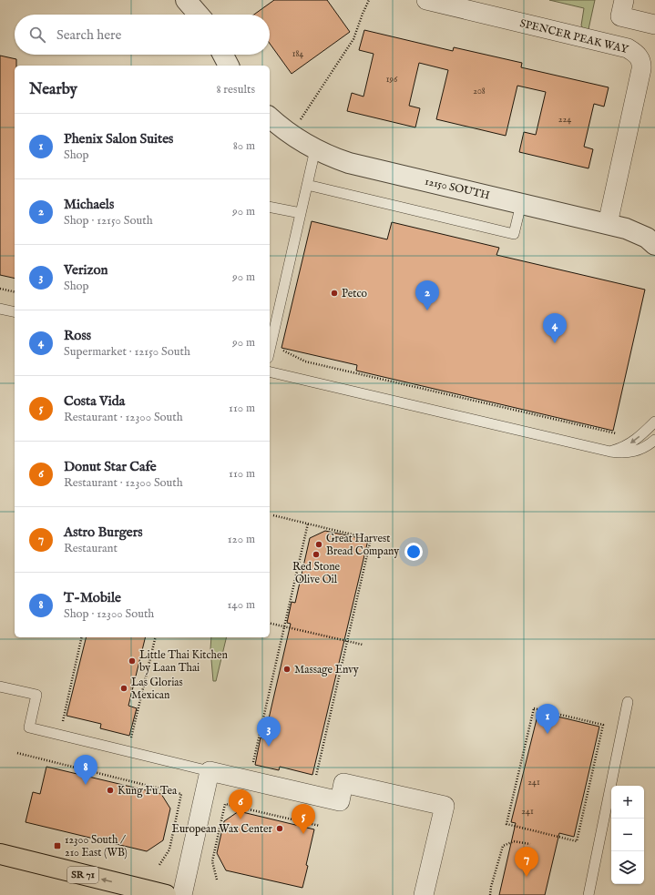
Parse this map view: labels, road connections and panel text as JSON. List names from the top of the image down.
{
  "streets": {
    "main road": ["SR 71"],
    "street": ["SPENCER PEAK WAY", "12150 SOUTH"]
  },
  "crossings": [
    ["SPENCER PEAK WAY", "12150 SOUTH"]
  ],
  "places": {
    "other": [
      "Petco",
      "Great Harvest Bread Company",
      "Red Stone Olive Oil",
      "Little Thai Kitchen by Laan Thai",
      "Massage Envy",
      "Las Glorias Mexican",
      "Kung Fu Tea",
      "European Wax Center"
    ],
    "transit": ["12300 South / 210 East (WB)"]
  },
  "house_numbers": [
    "184",
    "196",
    "208",
    "224",
    "241",
    "241"
  ],
  "page": {
    "search": "Search here",
    "heading": ["Nearby", "8 results"],
    "list": [
      {
        "mark": "1",
        "name": "Phenix Salon Suites",
        "note": "Shop",
        "value": "80 m"
      },
      {
        "mark": "2",
        "name": "Michaels",
        "note": "Shop · 12150 South",
        "value": "90 m"
      },
      {
        "mark": "3",
        "name": "Verizon",
        "note": "Shop",
        "value": "90 m"
      },
      {
        "mark": "4",
        "name": "Ross",
        "note": "Supermarket · 12150 South",
        "value": "90 m"
      },
      {
        "mark": "5",
        "name": "Costa Vida",
        "note": "Restaurant · 12300 South",
        "value": "110 m"
      },
      {
        "mark": "6",
        "name": "Donut Star Cafe",
        "note": "Restaurant · 12300 South",
        "value": "110 m"
      },
      {
        "mark": "7",
        "name": "Astro Burgers",
        "note": "Restaurant",
        "value": "120 m"
      },
      {
        "mark": "8",
        "name": "T-Mobile",
        "note": "Shop · 12300 South",
        "value": "140 m"
      }
    ],
    "pins": [
      "2",
      "4",
      "1",
      "3",
      "8",
      "6",
      "5",
      "7"
    ],
    "map_buttons": ["+", "−"]
  }
}
